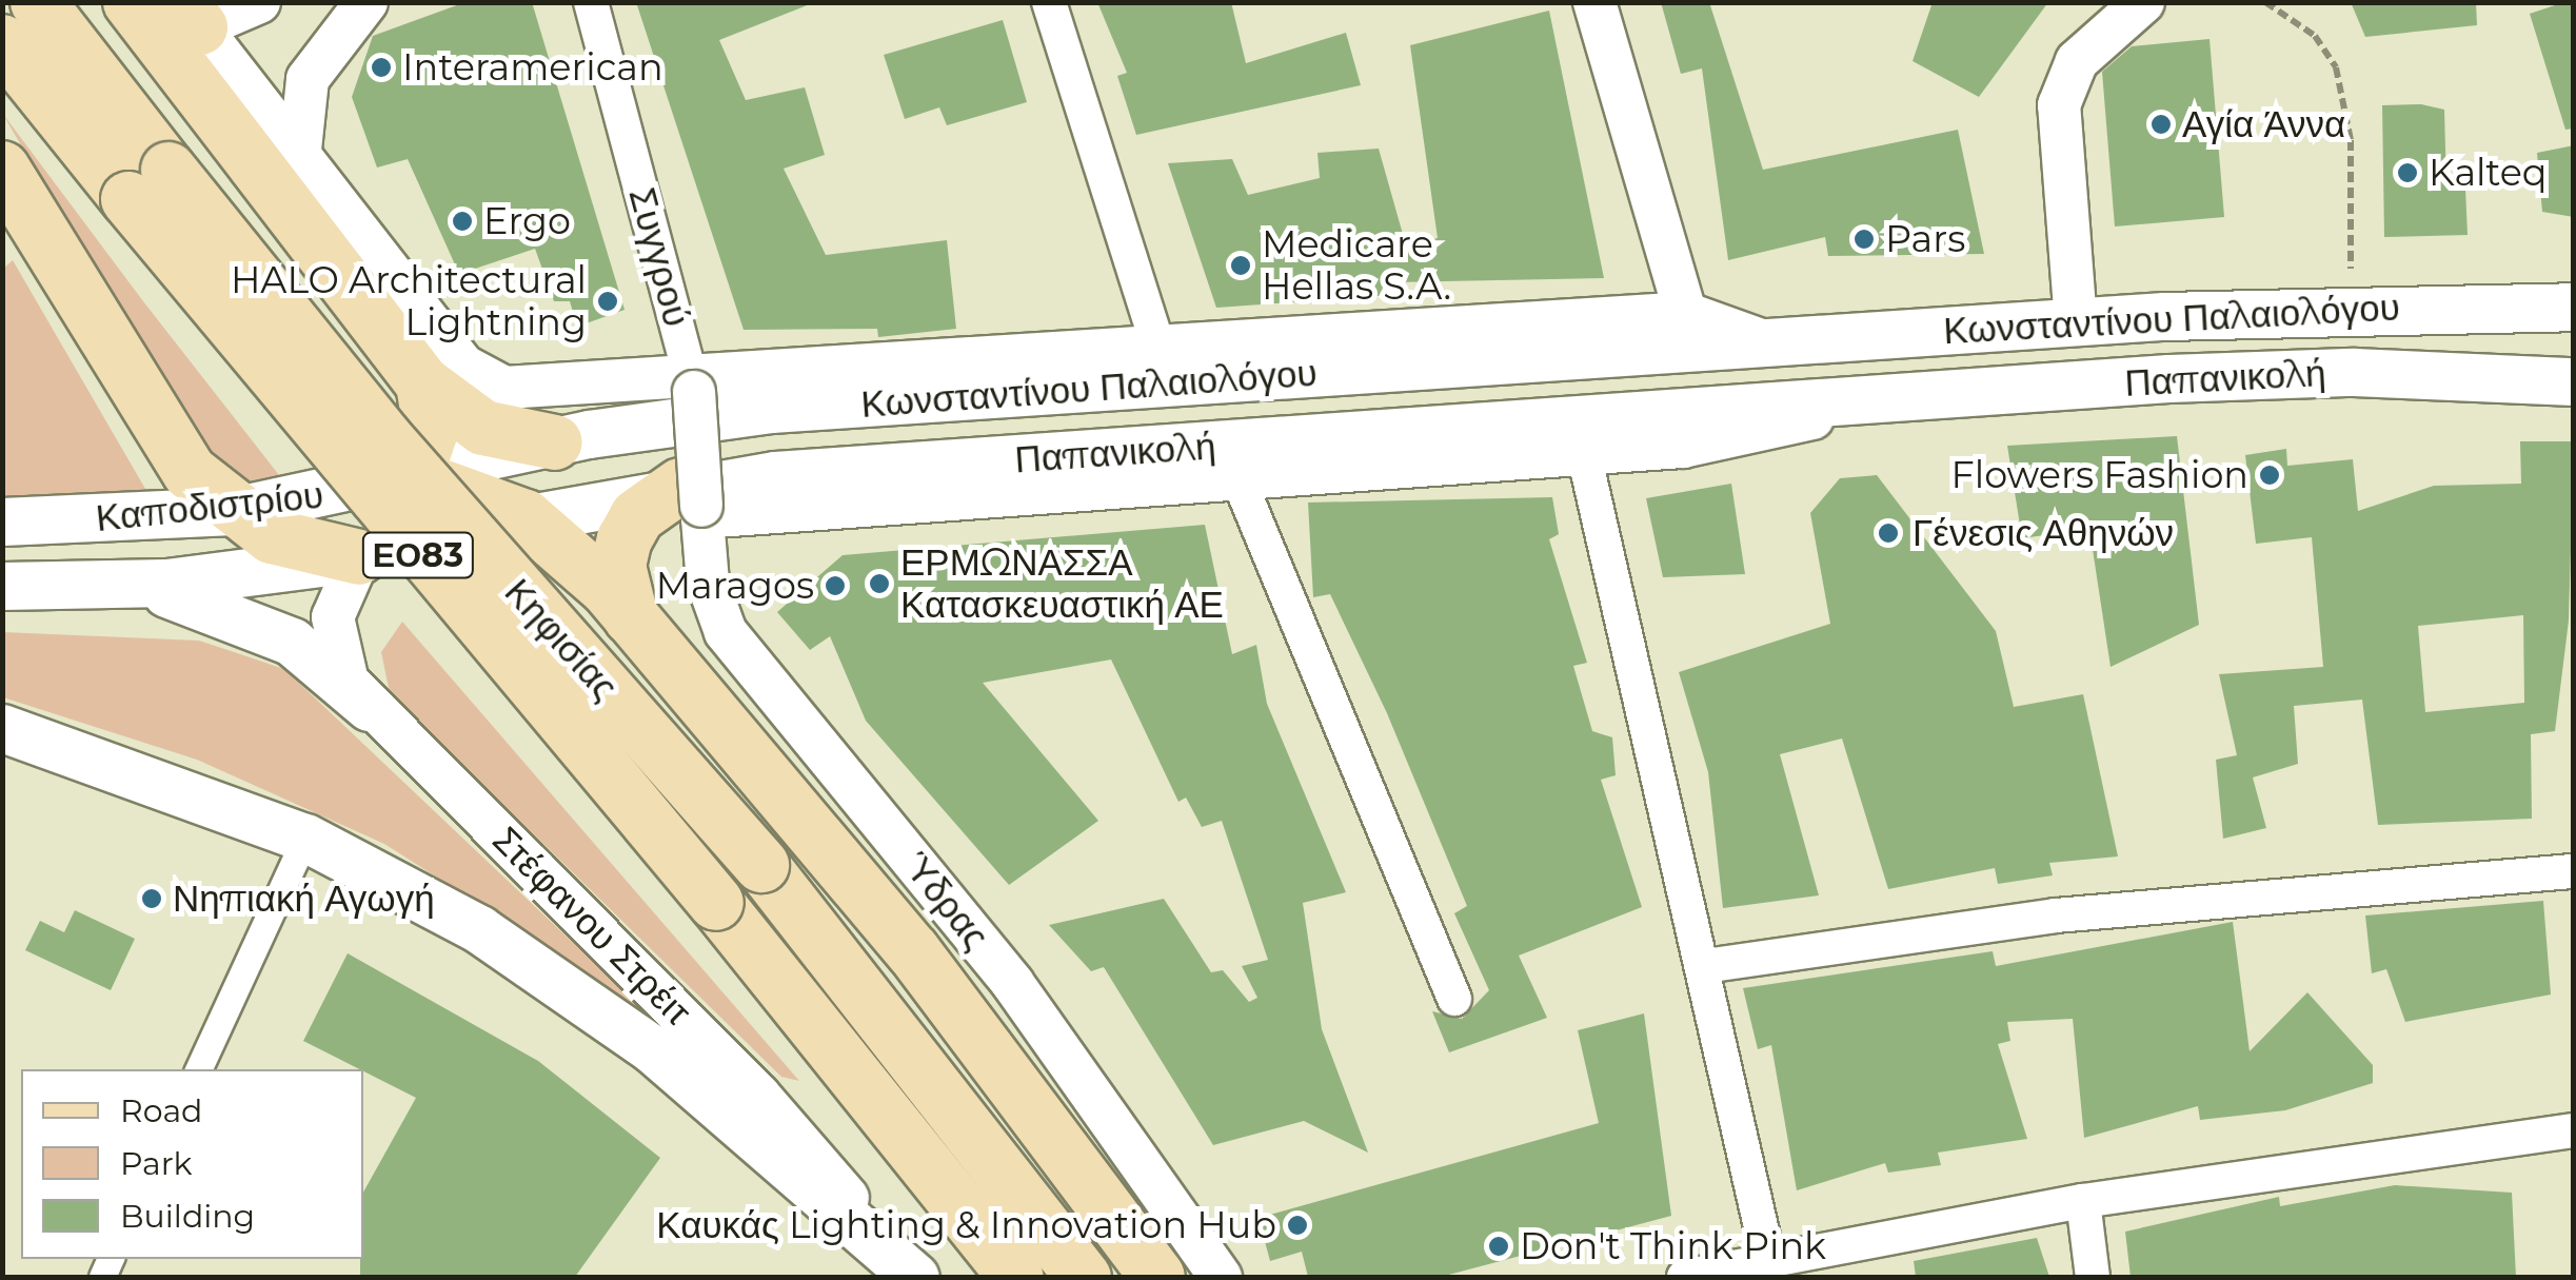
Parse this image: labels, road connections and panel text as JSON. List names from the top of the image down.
{
  "streets": {
    "main road": [
      "Κωνσταντίνου Παλαιολόγου",
      "Παπανικολή",
      "Καποδιστρίου",
      "ΕΟ83",
      "Κηφισίας"
    ],
    "street": ["Συγγρού", "Ύδρας", "Στέφανου Στρέιτ"]
  },
  "crossings": [
    ["Συγγρού", "Κωνσταντίνου Παλαιολόγου"],
    ["Συγγρού", "Παπανικολή"],
    ["Συγγρού", "Ύδρας"],
    ["Κωνσταντίνου Παλαιολόγου", "Καποδιστρίου"],
    ["Παπανικολή", "Καποδιστρίου"],
    ["Παπανικολή", "Ύδρας"],
    ["Παπανικολή", "Στέφανου Στρέιτ"],
    ["Καποδιστρίου", "Στέφανου Στρέιτ"]
  ],
  "places": [
    "Interamerican",
    "Αγία Άννα",
    "Kalteq",
    "Ergo",
    "Pars",
    "Medicare Hellas S.A.",
    "HALO Architectural Lightning",
    "Flowers Fashion",
    "Γένεσις Αθηνών",
    "ΕΡΜΩΝΑΣΣΑ Κατασκευαστική ΑΕ",
    "Maragos",
    "Νηπιακή Αγωγή",
    "Καυκάς Lighting & Innovation Hub",
    "Don't Think Pink"
  ],
  "legend": ["Road", "Park", "Building"]
}
